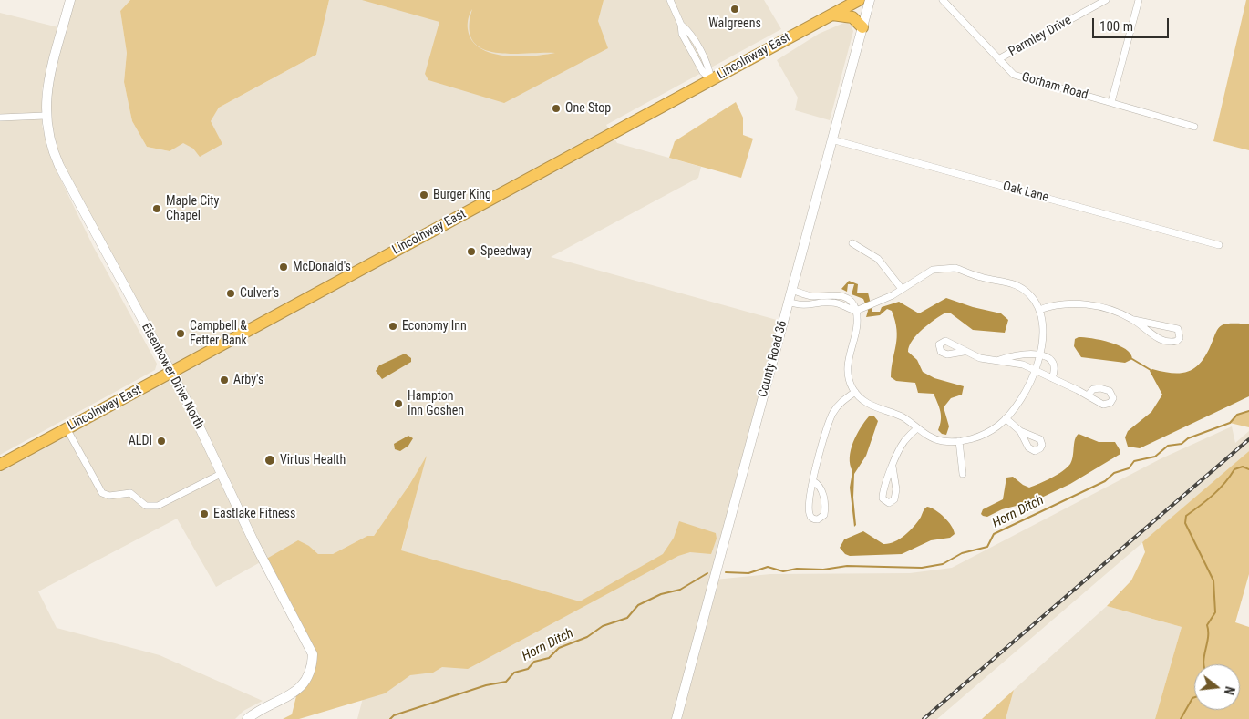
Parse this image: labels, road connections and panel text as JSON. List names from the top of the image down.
{
  "streets": {
    "highway": ["Lincolnway East"],
    "street": [
      "Parmley Drive",
      "Gorham Road",
      "Oak Lane",
      "County Road 36",
      "Eisenhower Drive North"
    ]
  },
  "crossings": [
    ["Parmley Drive", "Gorham Road"],
    ["Lincolnway East", "Eisenhower Drive North"],
    ["Oak Lane", "County Road 36"]
  ],
  "water": ["Horn Ditch"],
  "places": [
    "Walgreens",
    "One Stop",
    "Burger King",
    "Maple City Chapel",
    "Speedway",
    "McDonald's",
    "Culver's",
    "Economy Inn",
    "Campbell & Fetter Bank",
    "Arby's",
    "Hampton Inn Goshen",
    "ALDI",
    "Virtus Health",
    "Eastlake Fitness"
  ],
  "scale_bar": "100 m",
  "north": "right"
}
